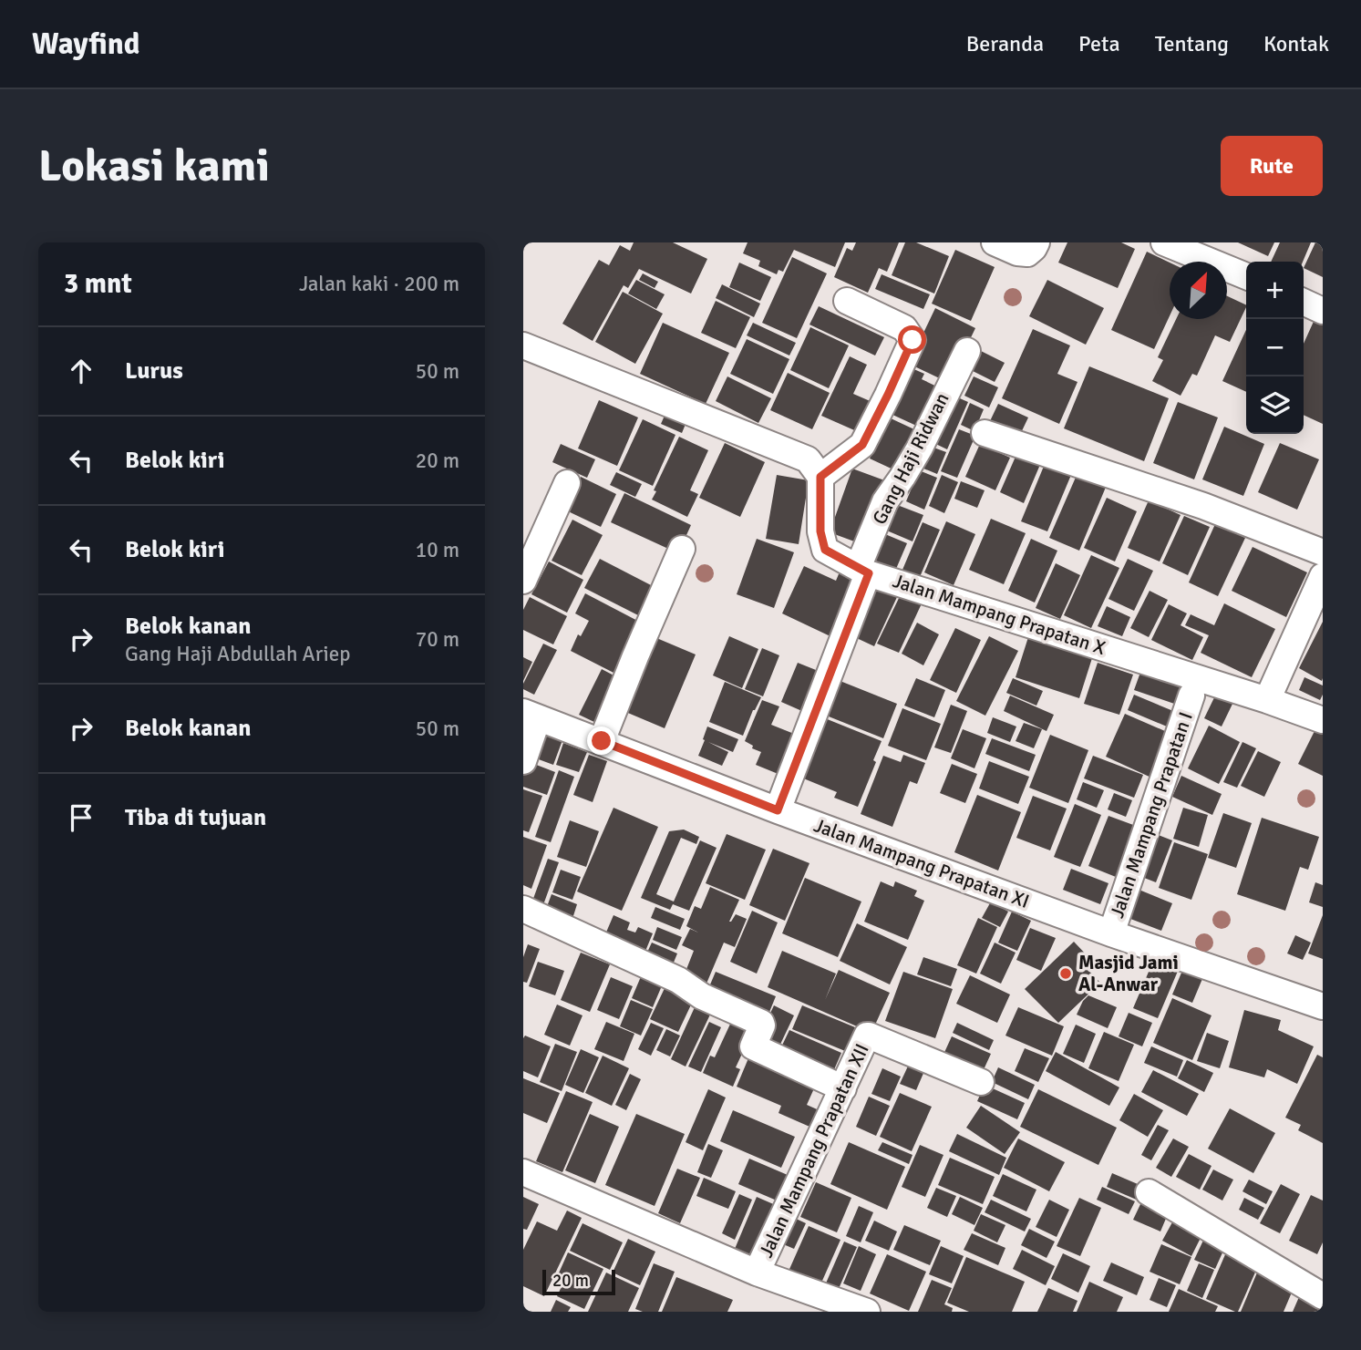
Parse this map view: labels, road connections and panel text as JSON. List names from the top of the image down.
{
  "streets": {
    "street": [
      "Gang Haji Ridwan",
      "Jalan Mampang Prapatan X",
      "Jalan Mampang Prapatan I",
      "Jalan Mampang Prapatan XI",
      "Jalan Mampang Prapatan XII"
    ]
  },
  "crossings": [
    ["Gang Haji Ridwan", "Jalan Mampang Prapatan X"],
    ["Gang Haji Ridwan", "Jalan Mampang Prapatan XI"],
    ["Jalan Mampang Prapatan I", "Jalan Mampang Prapatan XI"]
  ],
  "places": ["Masjid Jami Al-Anwar"],
  "scale_bar": "20 m",
  "north": "top right",
  "page": {
    "header": "Wayfind",
    "nav": [
      "Beranda",
      "Peta",
      "Tentang",
      "Kontak"
    ],
    "buttons": "Rute",
    "title": "Lokasi kami",
    "heading": ["3 mnt", "Jalan kaki · 200 m"],
    "map_buttons": ["+", "−"],
    "list": [
      ["Lurus", "50 m"],
      ["Belok kiri", "20 m"],
      ["Belok kiri", "10 m"],
      ["Belok kanan", "Gang Haji Abdullah Ariep", "70 m"],
      ["Belok kanan", "50 m"],
      "Tiba di tujuan"
    ],
    "scale": "20 m"
  }
}
